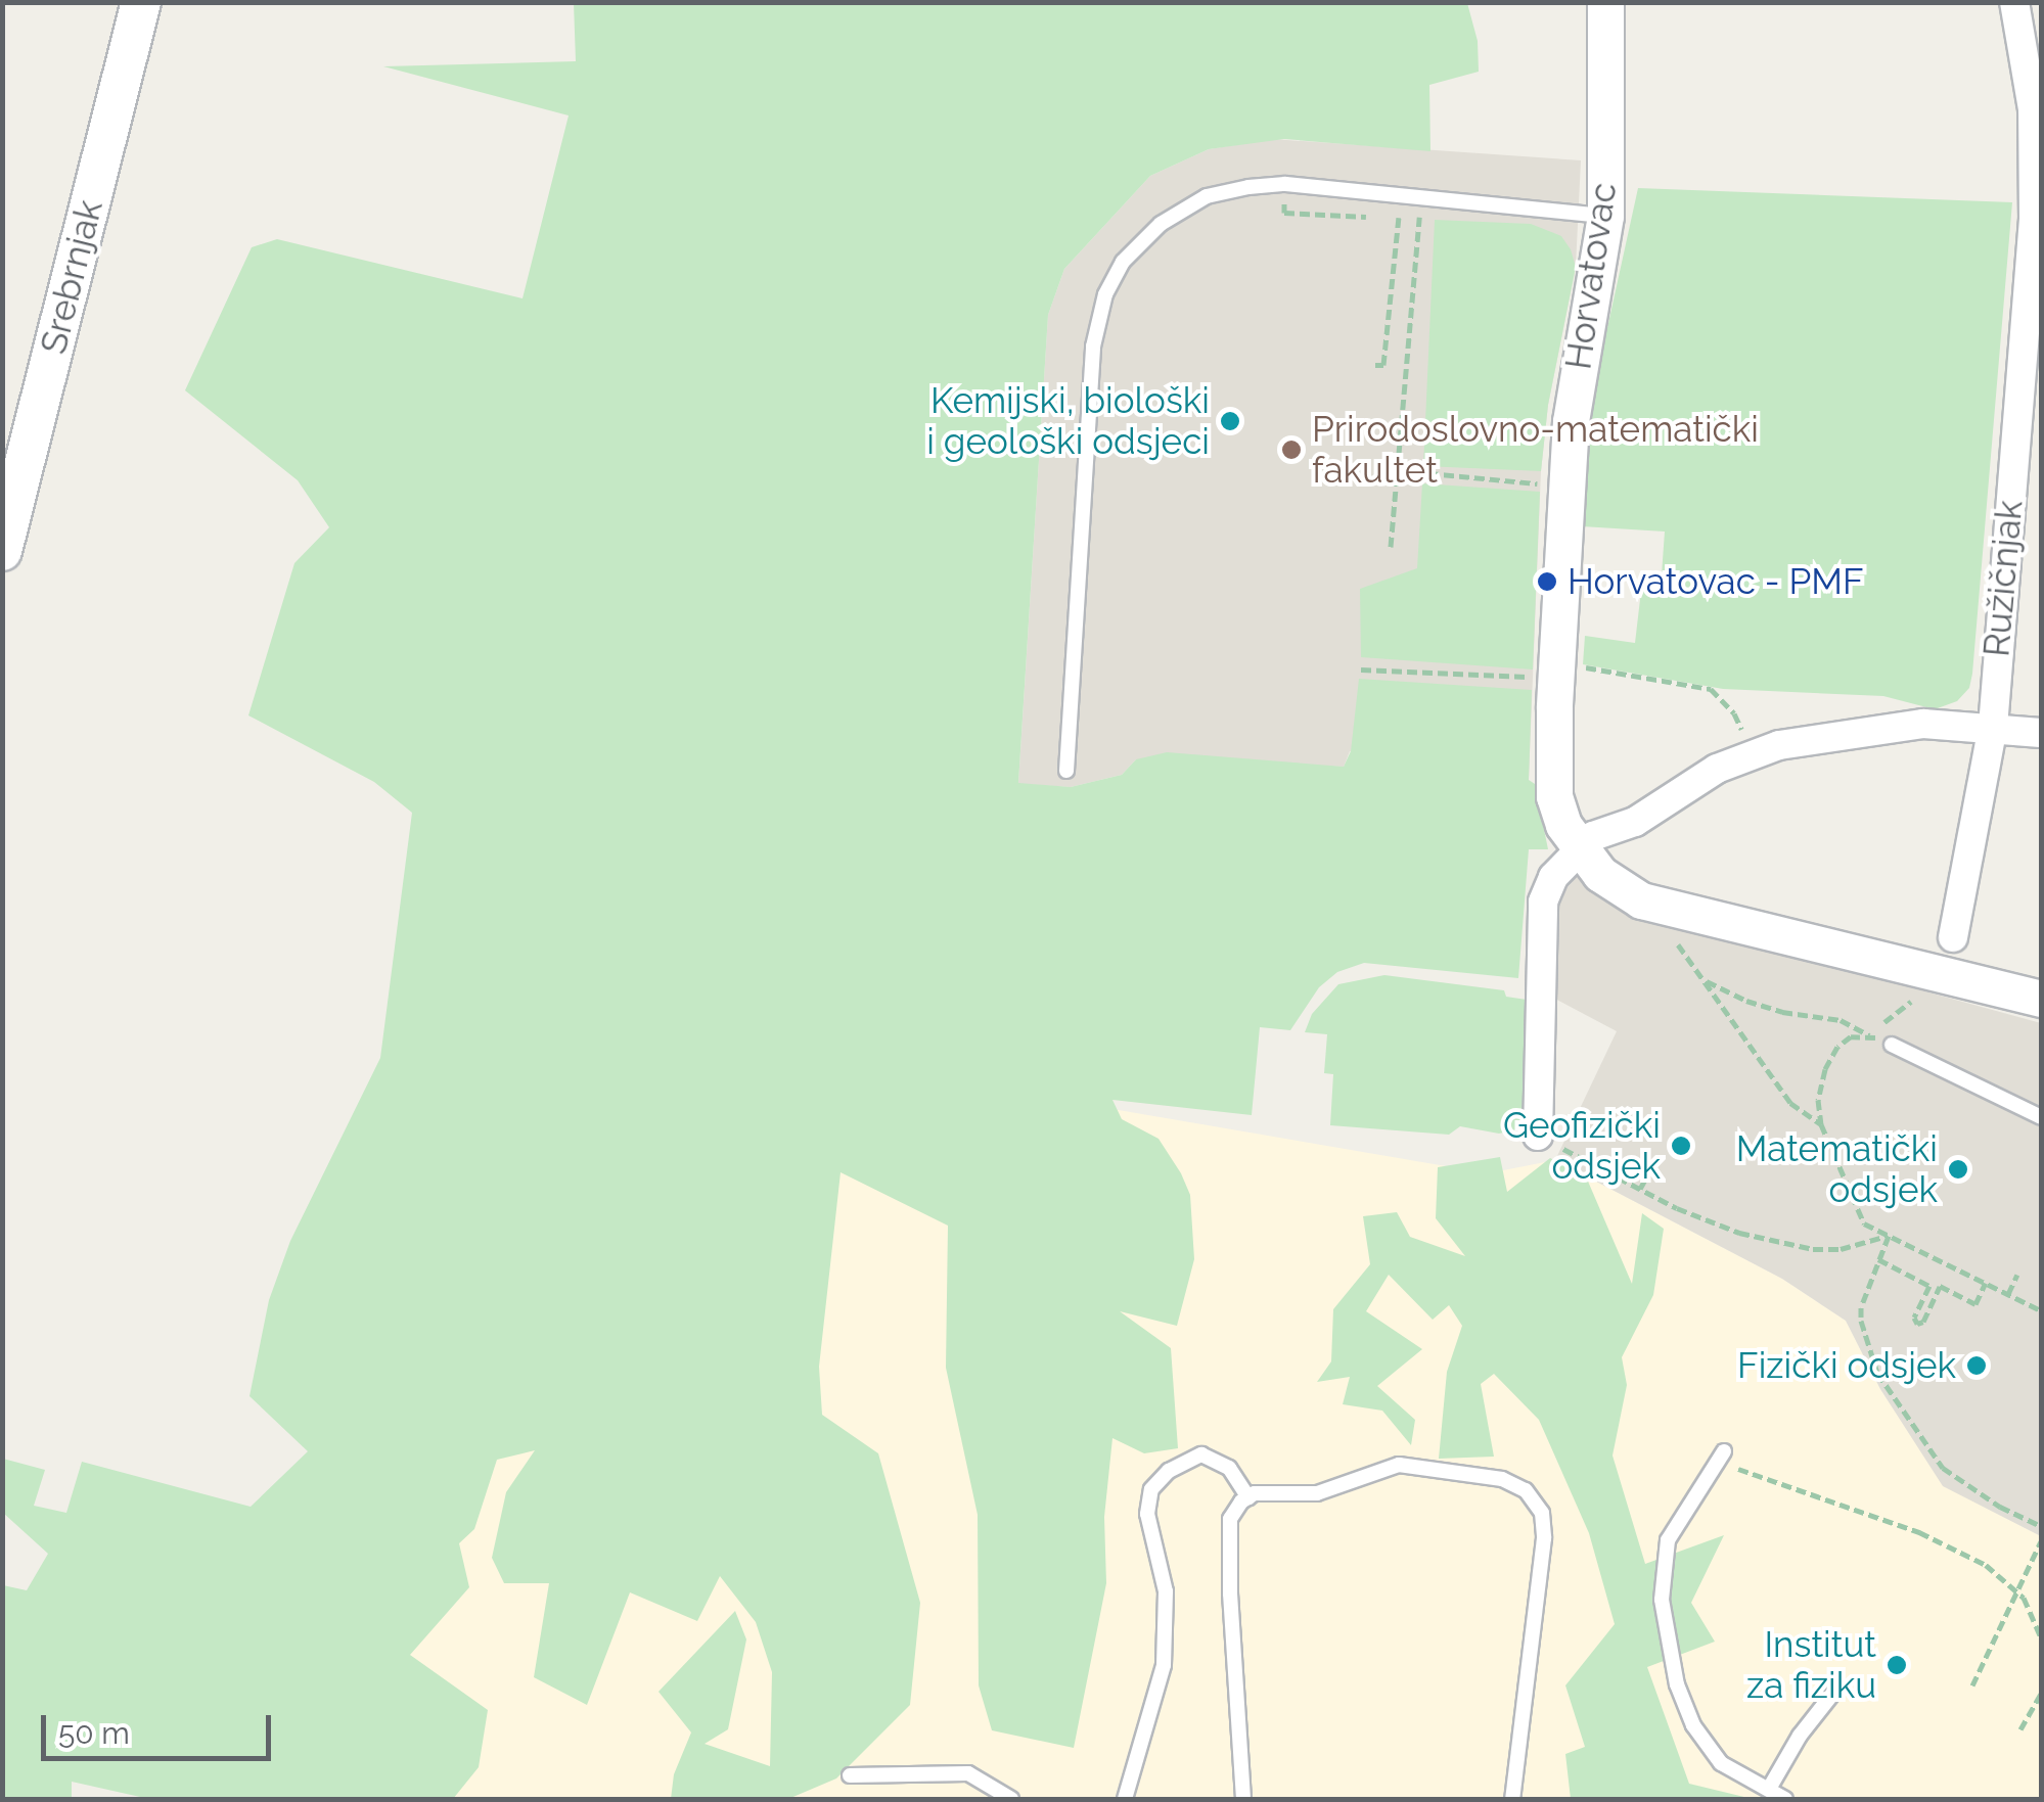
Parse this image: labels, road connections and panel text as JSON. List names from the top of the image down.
{
  "streets": {
    "main road": ["Srebrnjak"],
    "street": ["Horvatovac", "Ružičnjak"]
  },
  "places": [
    "Kemijski, biološki i geološki odsjeci",
    "Prirodoslovno-matematički fakultet",
    "Horvatovac - PMF",
    "Geofizički odsjek",
    "Matematički odsjek",
    "Fizički odsjek",
    "Institut za fiziku"
  ],
  "scale_bar": "50 m"
}
